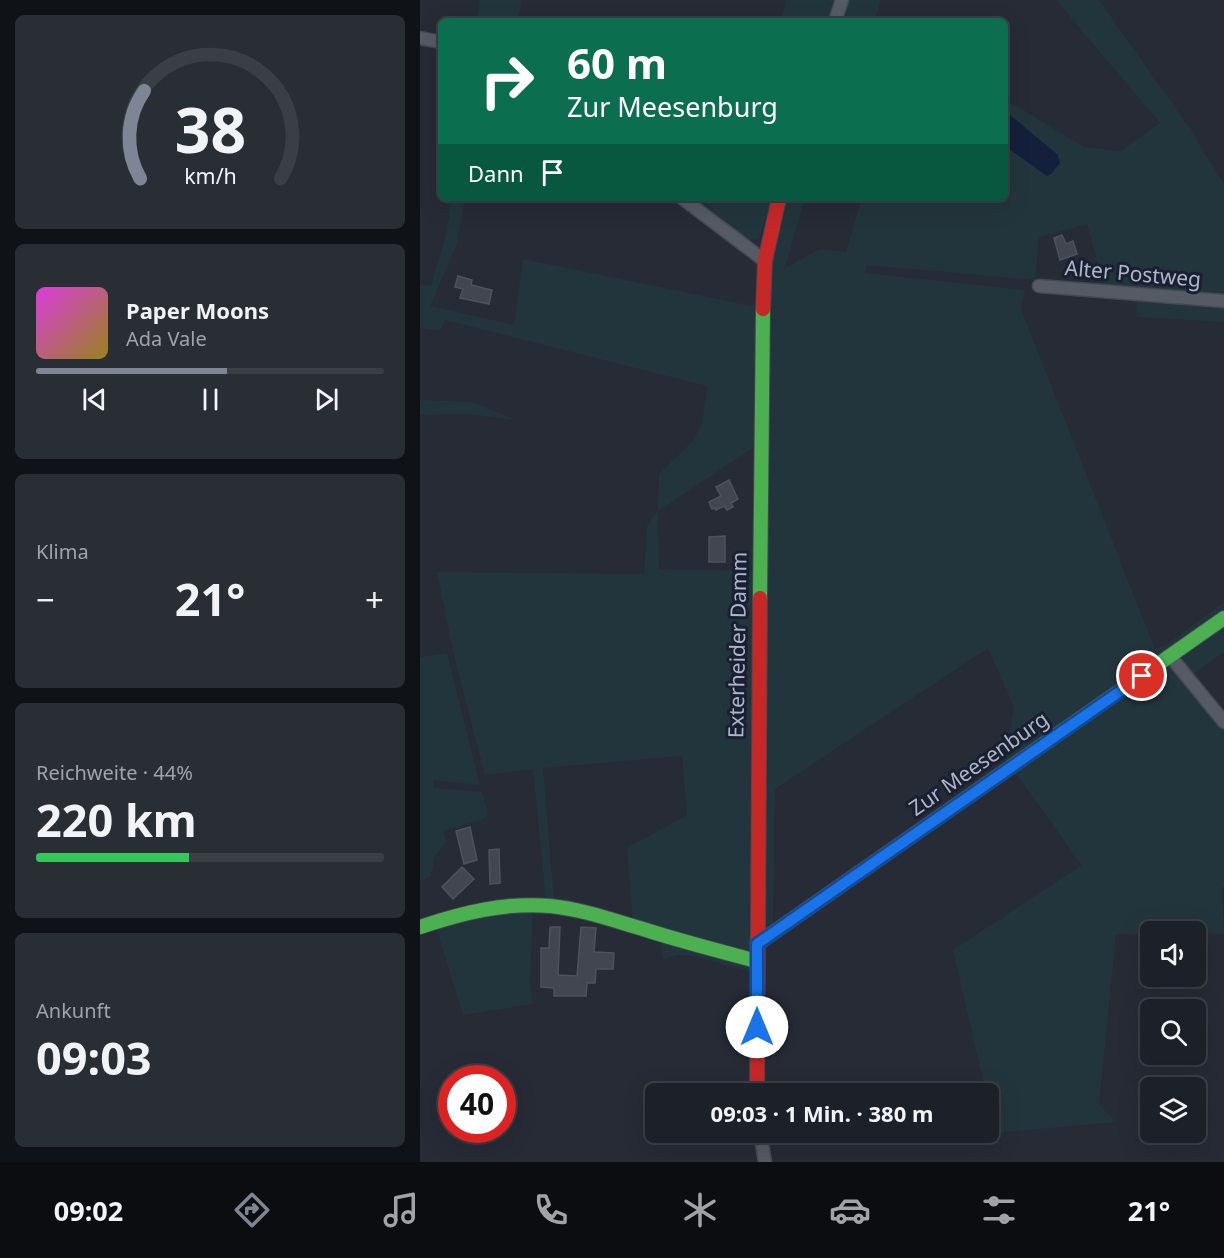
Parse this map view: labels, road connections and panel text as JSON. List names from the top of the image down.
{
  "streets": {
    "street": ["Alter Postweg", "Exterheider Damm", "Zur Meesenburg"]
  },
  "crossings": [
    ["Exterheider Damm", "Zur Meesenburg"]
  ],
  "page": {
    "turn": ["60 m", "Zur Meesenburg"],
    "then": "Dann",
    "song": ["Paper Moons", "Ada Vale"],
    "tile": [
      "Klima",
      ["Reichweite · 44%", "220 km"],
      ["Ankunft", "09:03"]
    ],
    "heat": ["−", "21°", "+"],
    "limit": "40",
    "trip": "09:03 · 1 Min. · 380 m",
    "tabs": ["09:02", "21°"],
    "gauge": ["38", "km/h"]
  }
}
